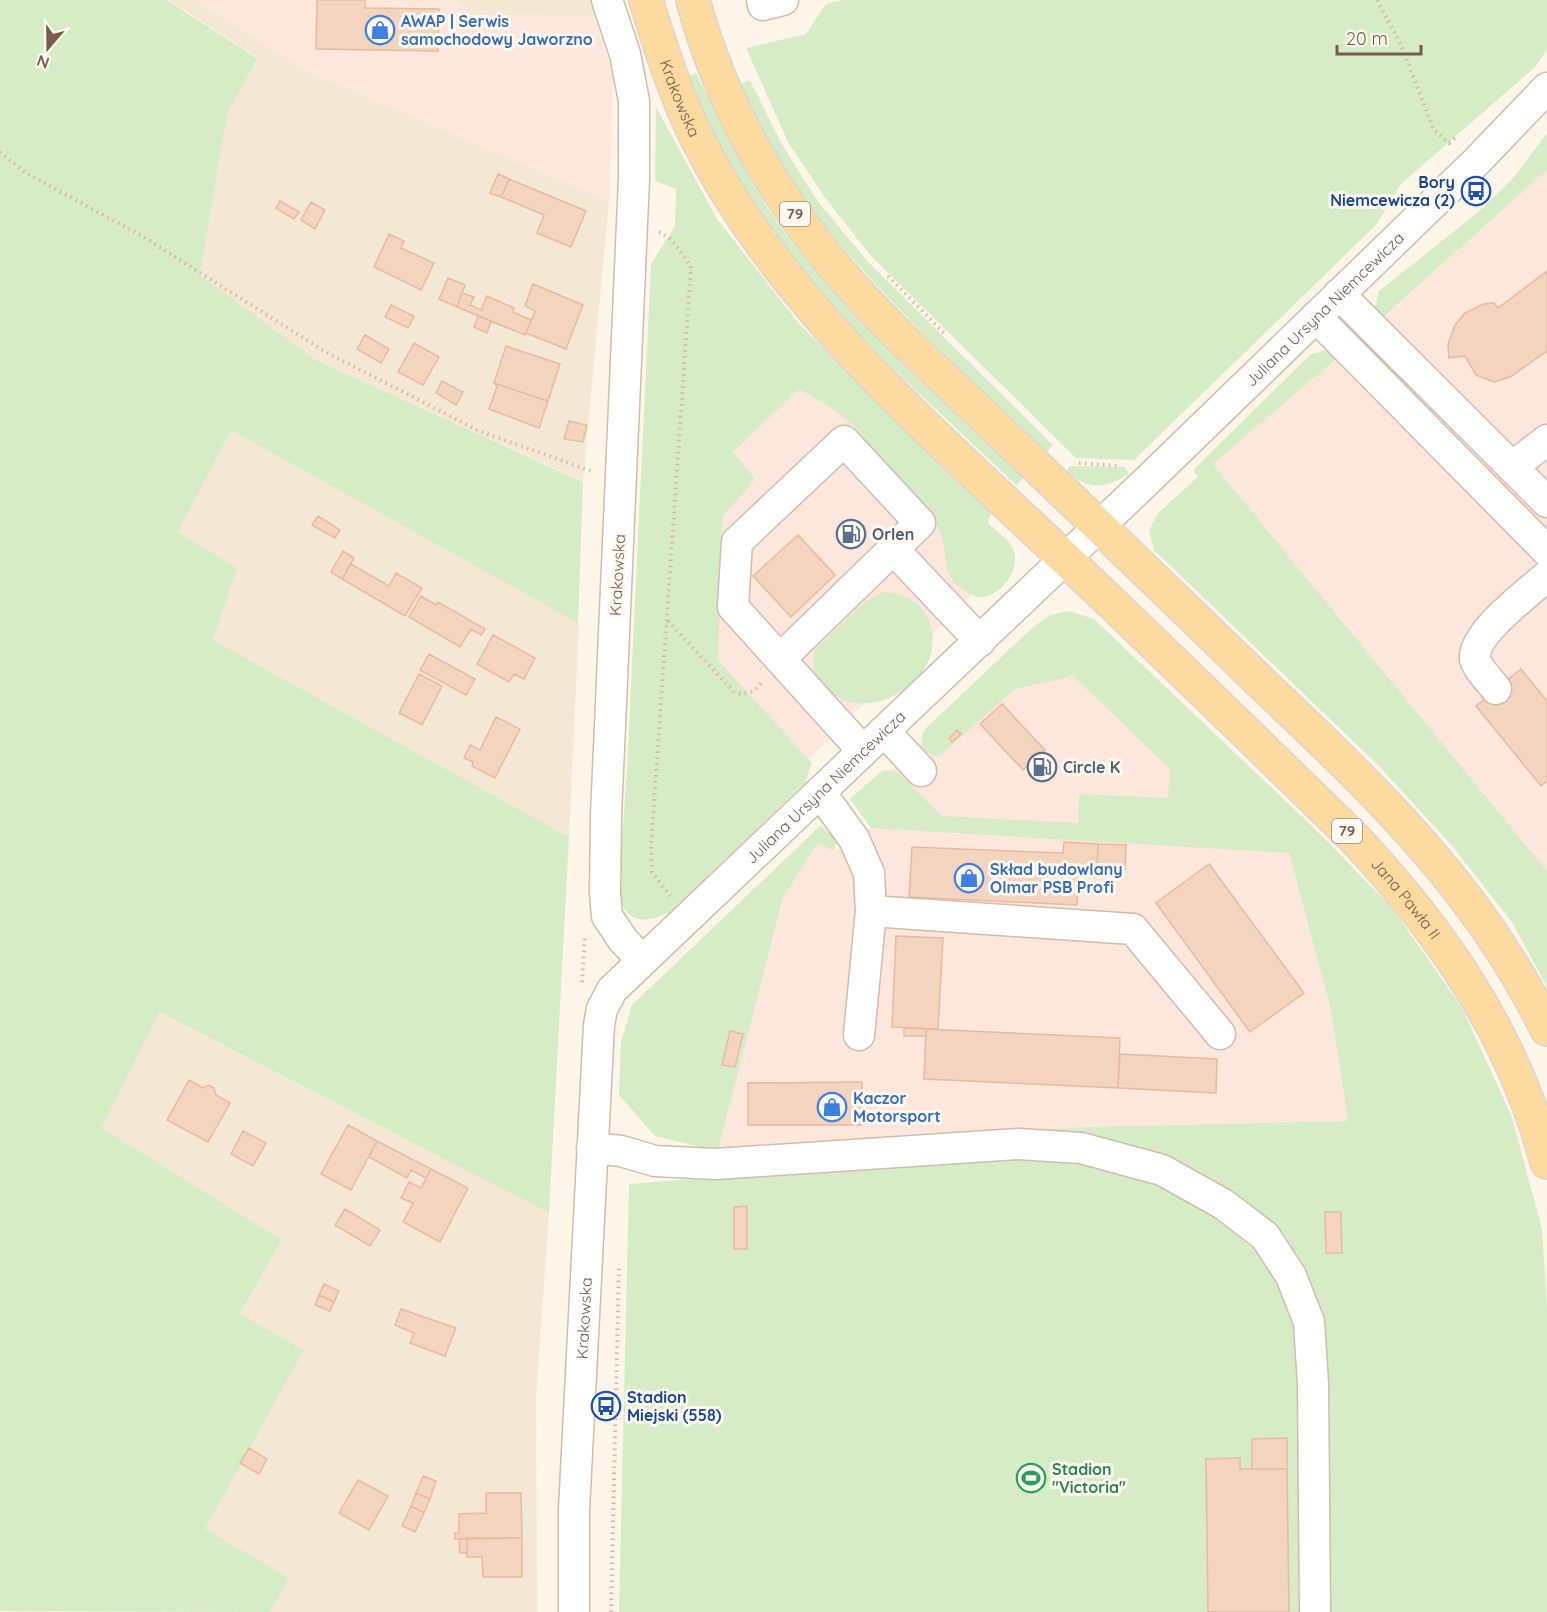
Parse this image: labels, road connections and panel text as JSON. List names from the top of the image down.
{
  "streets": {
    "main road": ["Krakowska", "79", "Jana Pawła II"],
    "street": ["Juliana Ursyna Niemcewicza"]
  },
  "crossings": [
    ["Krakowska", "Juliana Ursyna Niemcewicza"],
    ["Krakowska", "Jana Pawła II"],
    ["79", "Juliana Ursyna Niemcewicza"],
    ["Juliana Ursyna Niemcewicza", "Jana Pawła II"]
  ],
  "places": {
    "shop": ["AWAP | Serwis samochodowy Jaworzno", "Skład budowlany Olmar PSB Profi", "Kaczor Motorsport"],
    "bus stop": ["Bory Niemcewicza (2)", "Stadion Miejski (558)"],
    "fuel station": ["Orlen", "Circle K"],
    "sports": ["Stadion \"Victoria\""]
  },
  "scale_bar": "20 m",
  "north": "bottom"
}
